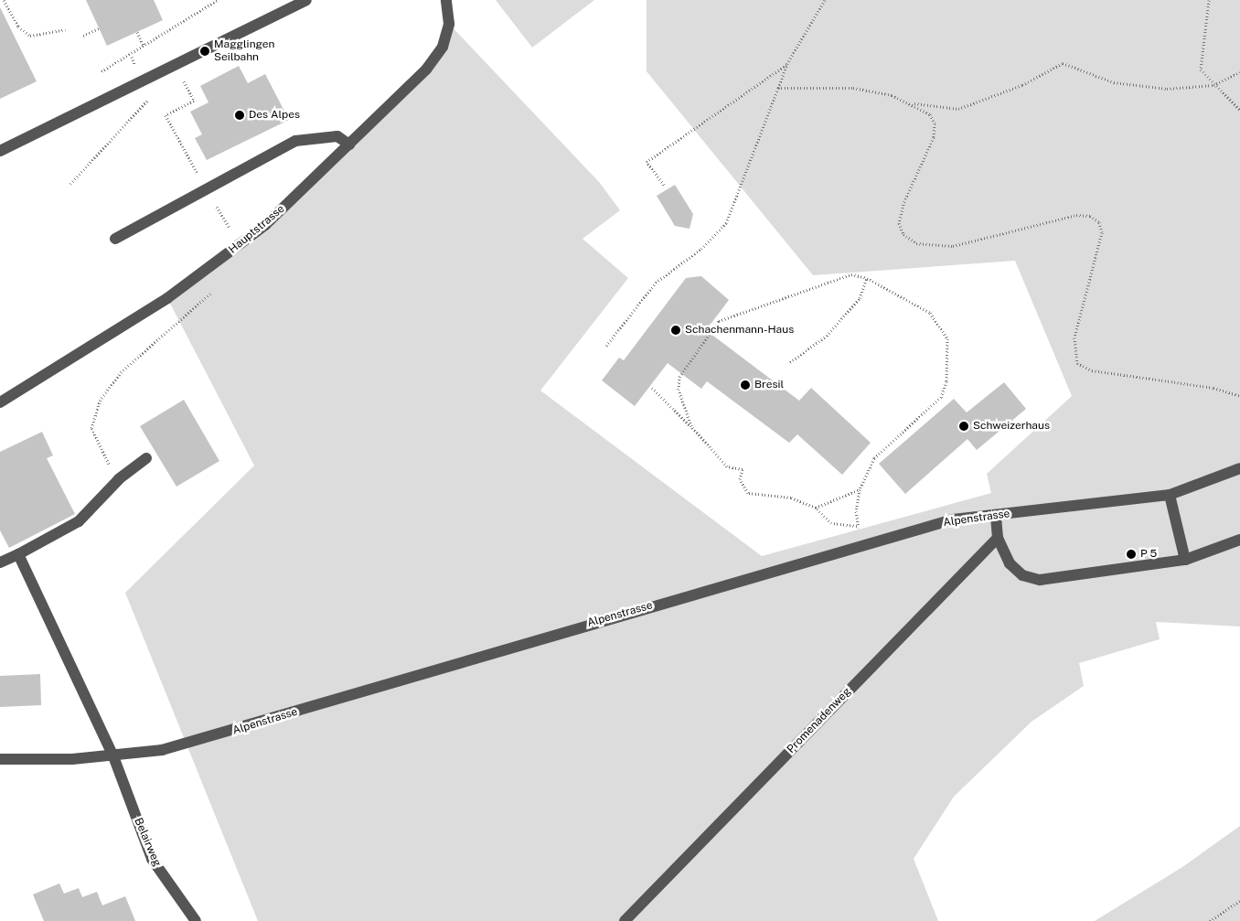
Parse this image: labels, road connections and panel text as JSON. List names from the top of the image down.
{
  "streets": {
    "street": [
      "Hauptstrasse",
      "Alpenstrasse",
      "Promenadenweg",
      "Belairweg"
    ]
  },
  "crossings": [
    ["Alpenstrasse", "Belairweg"]
  ],
  "places": [
    "Magglingen Seilbahn",
    "Des Alpes",
    "Schachenmann-Haus",
    "Bresil",
    "Schweizerhaus",
    "P 5"
  ]
}
